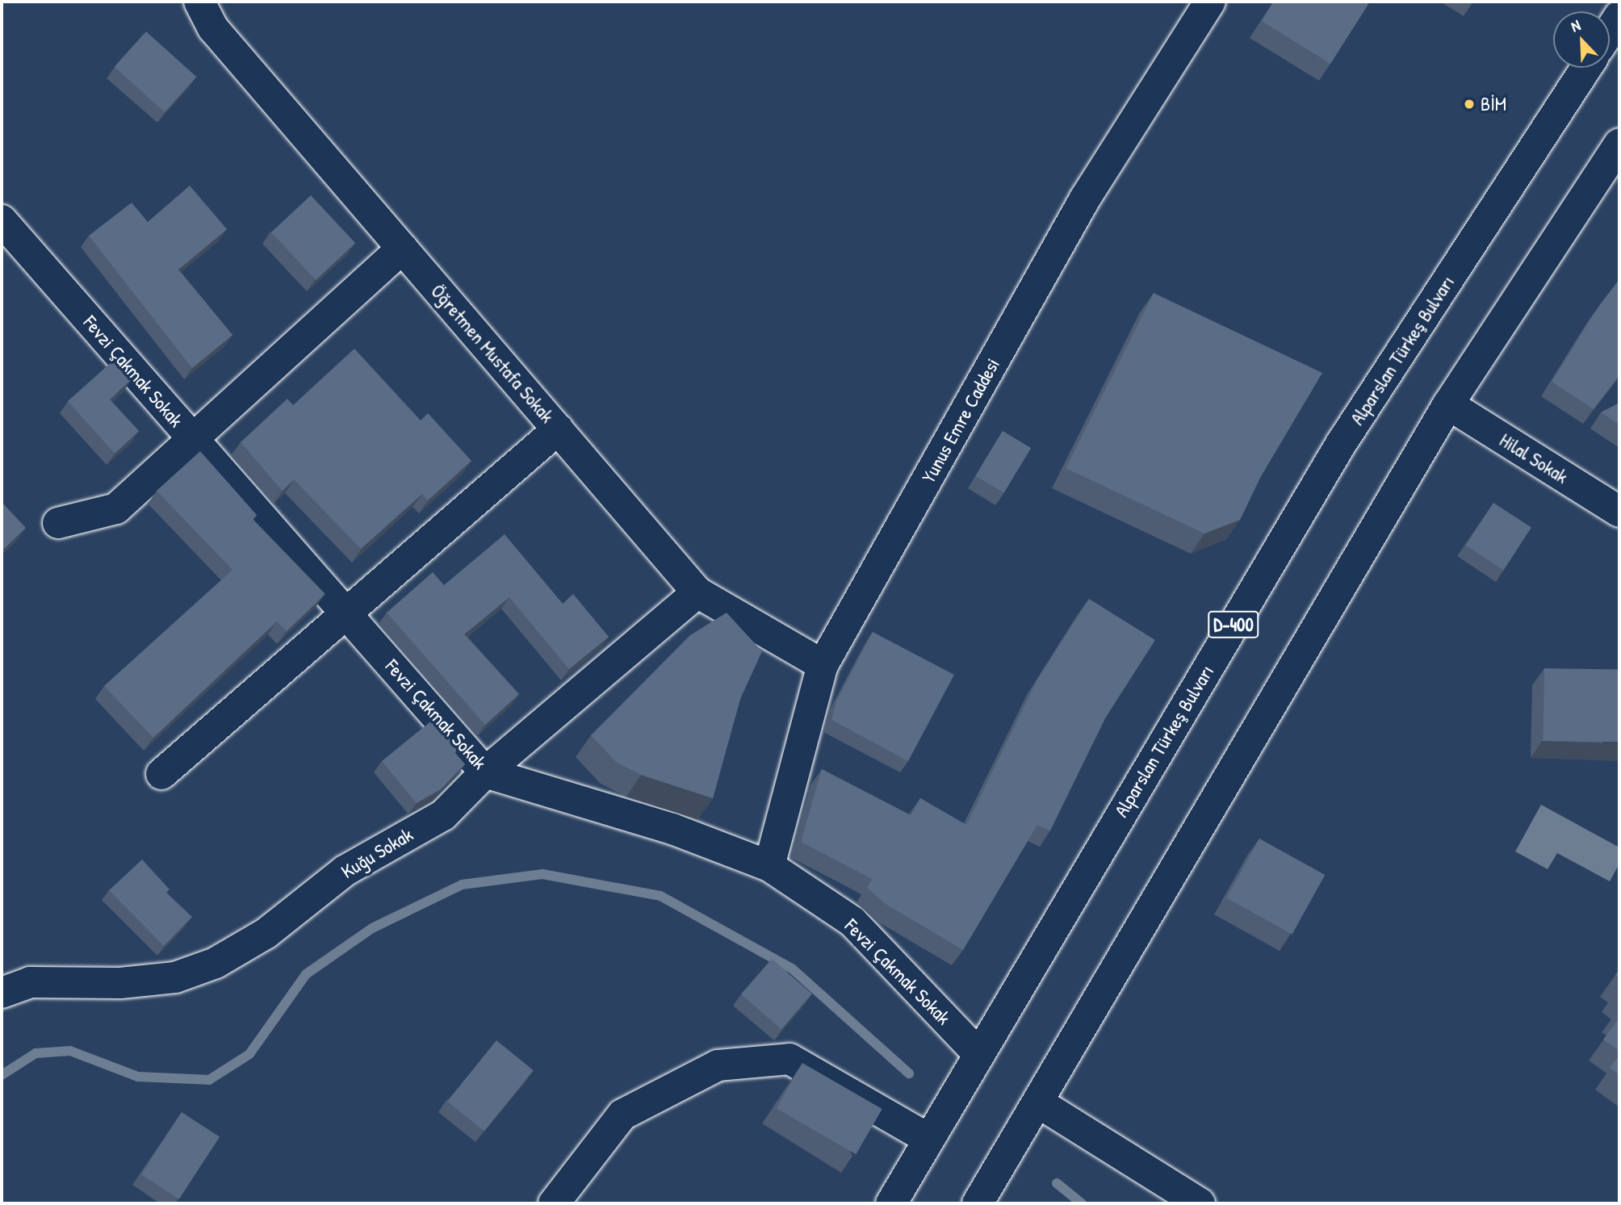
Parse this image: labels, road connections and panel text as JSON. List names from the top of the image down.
{
  "streets": {
    "main road": [
      "Alparslan Türkeş Bulvarı",
      "Öğretmen Mustafa Sokak",
      "Fevzi Çakmak Sokak",
      "Yunus Emre Caddesi",
      "Hilal Sokak",
      "D-400",
      "Kuğu Sokak"
    ]
  },
  "crossings": [
    ["Alparslan Türkeş Bulvarı", "Fevzi Çakmak Sokak"],
    ["Öğretmen Mustafa Sokak", "Yunus Emre Caddesi"],
    ["Öğretmen Mustafa Sokak", "Kuğu Sokak"],
    ["Fevzi Çakmak Sokak", "Yunus Emre Caddesi"],
    ["Fevzi Çakmak Sokak", "Kuğu Sokak"]
  ],
  "places": ["BİM"],
  "north": "top left"
}
